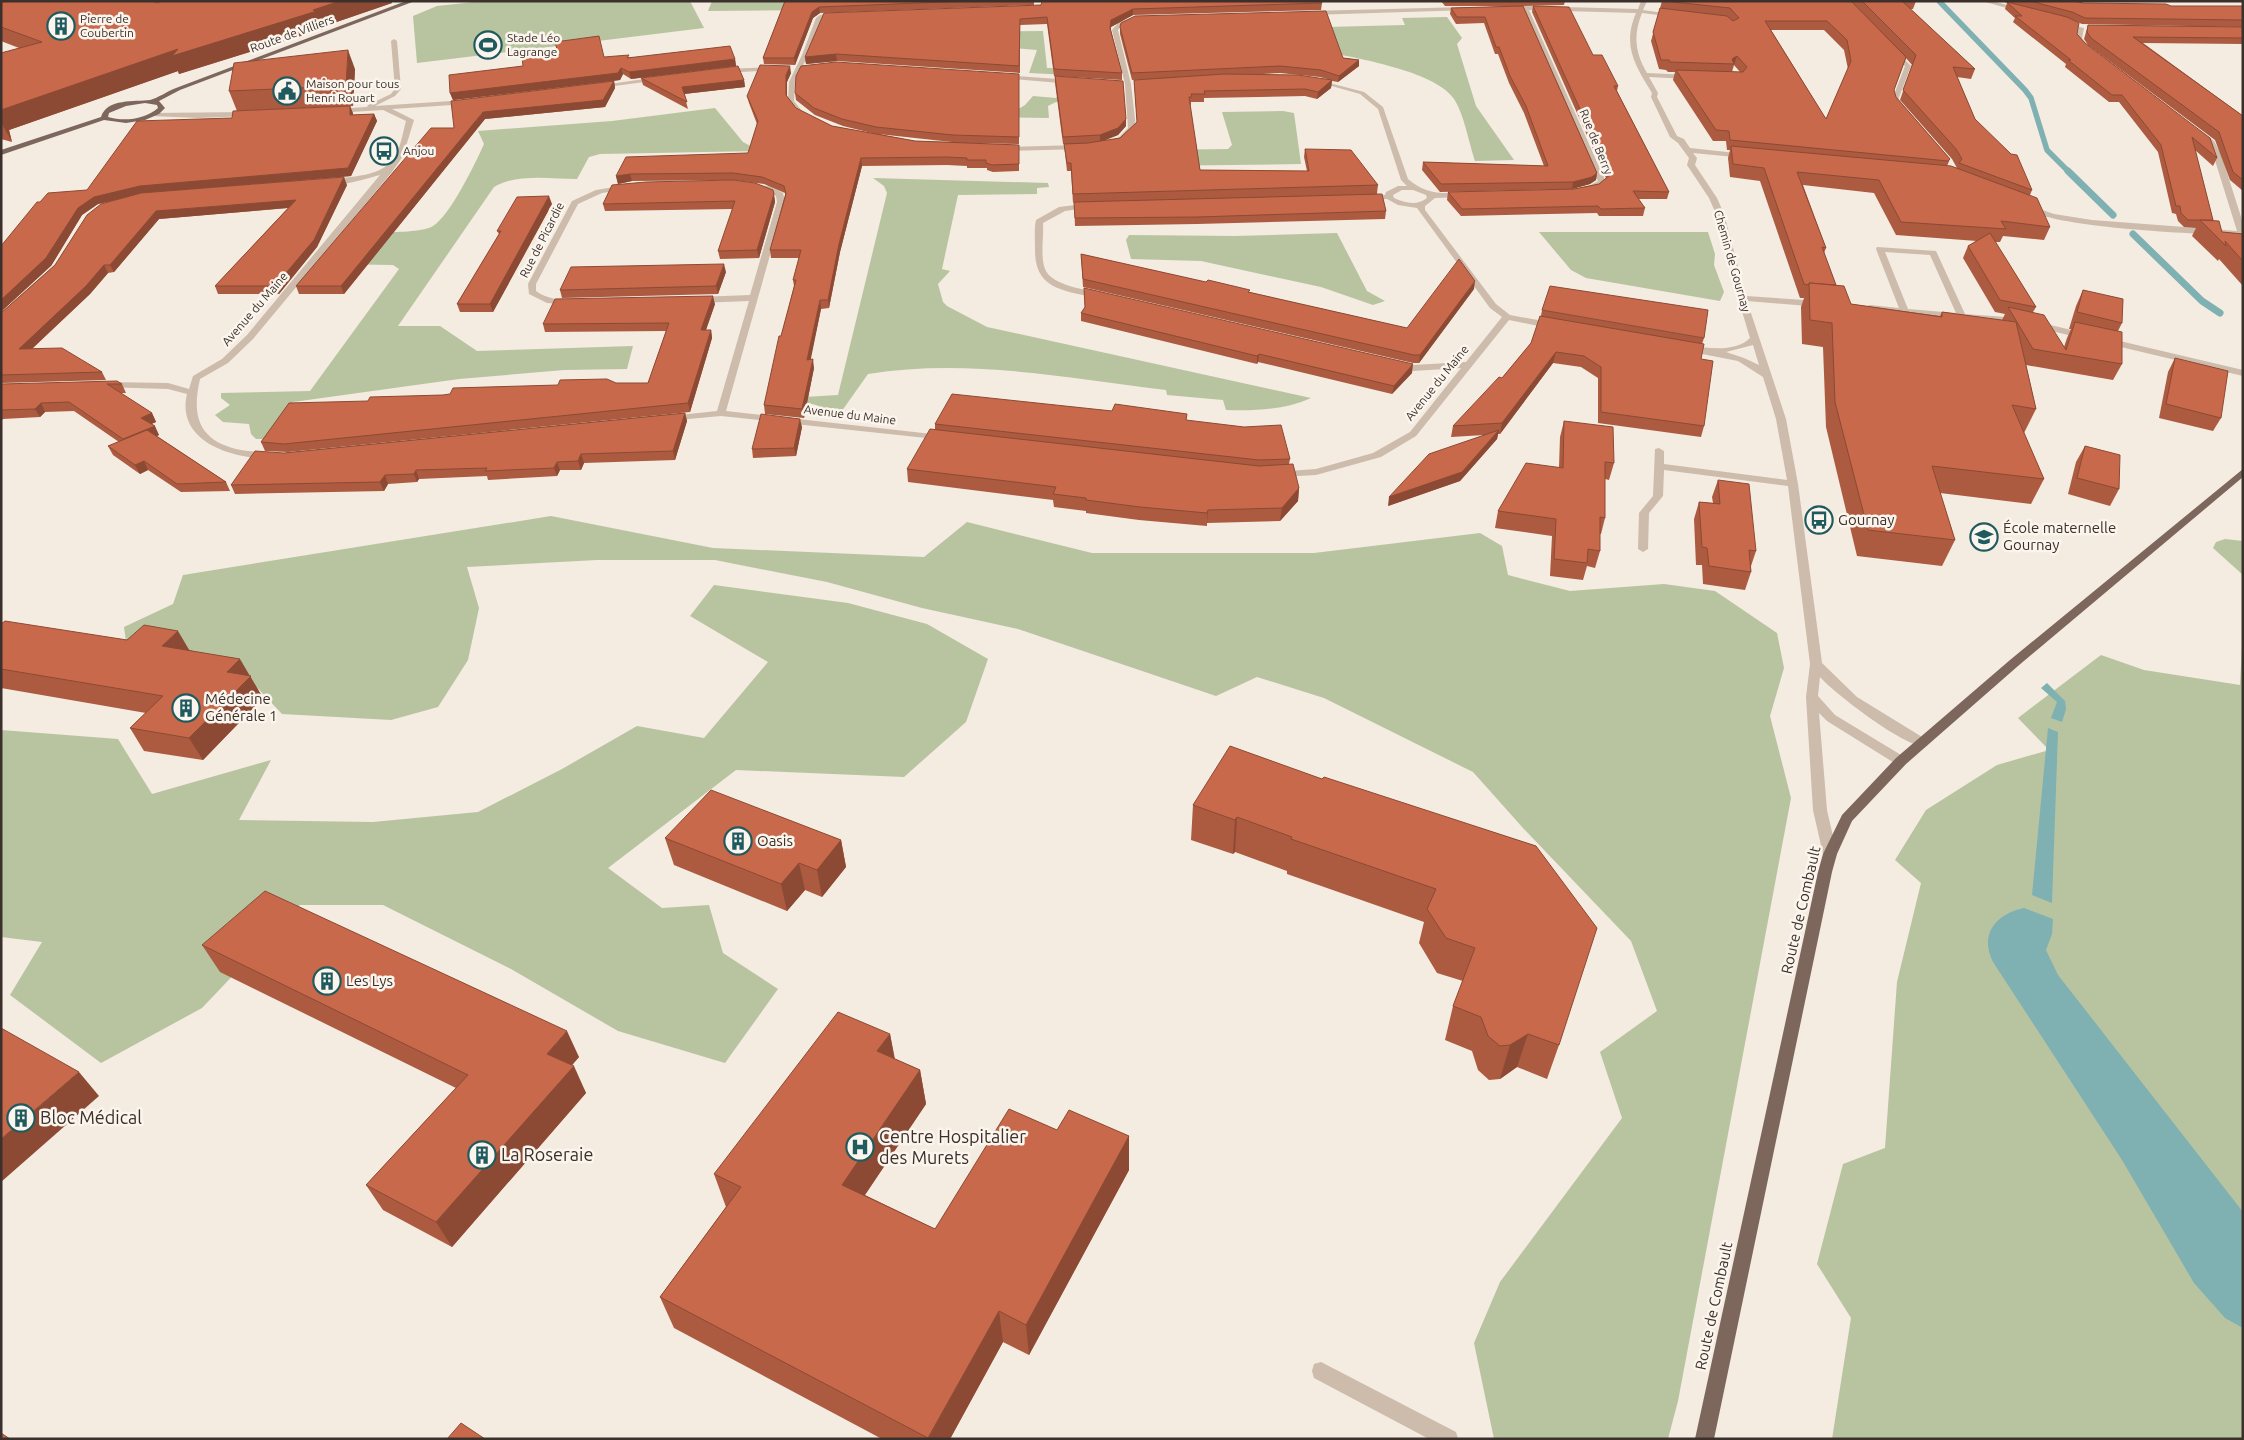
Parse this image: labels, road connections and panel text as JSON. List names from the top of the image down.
{
  "streets": {
    "main road": ["Route de Villiers", "Route de Combault"],
    "street": [
      "Rue de Berry",
      "Rue de Picardie",
      "Chemin de Gournay",
      "Avenue du Maine"
    ]
  },
  "crossings": [
    ["Chemin de Gournay", "Route de Combault"]
  ],
  "places": {
    "building": [
      "Pierre de Coubertin",
      "Médecine Générale 1",
      "Oasis",
      "Les Lys",
      "Bloc Médical",
      "La Roseraie"
    ],
    "sports": ["Stade Léo Lagrange"],
    "public building": ["Maison pour tous Henri Rouart"],
    "bus stop": ["Anjou", "Gournay"],
    "school or university": ["École maternelle Gournay"],
    "hospital": ["Centre Hospitalier des Murets"]
  }
}
